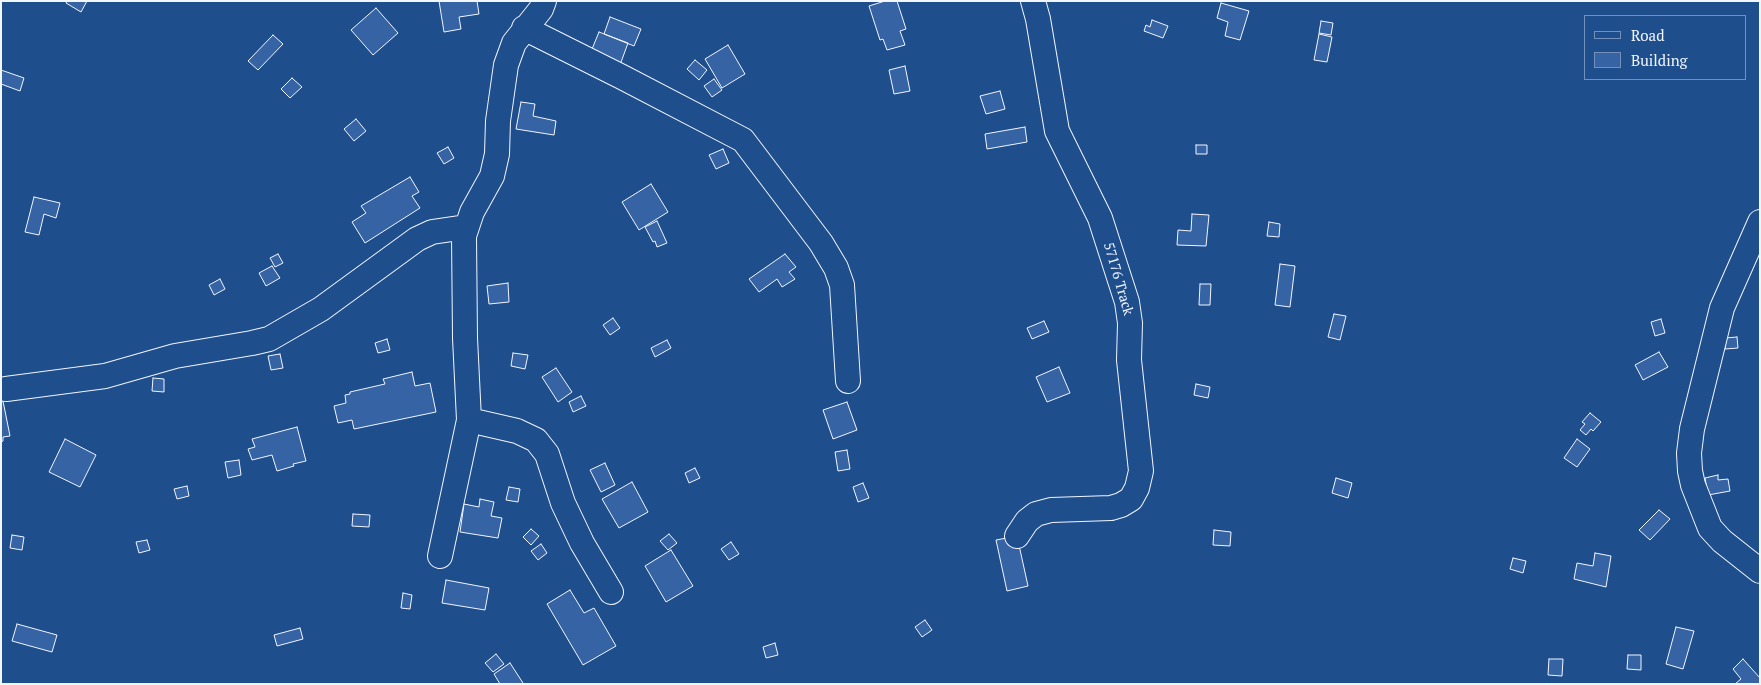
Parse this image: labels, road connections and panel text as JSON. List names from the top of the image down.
{
  "streets": {
    "street": ["57176 Track"]
  },
  "legend": ["Road", "Building"]
}
